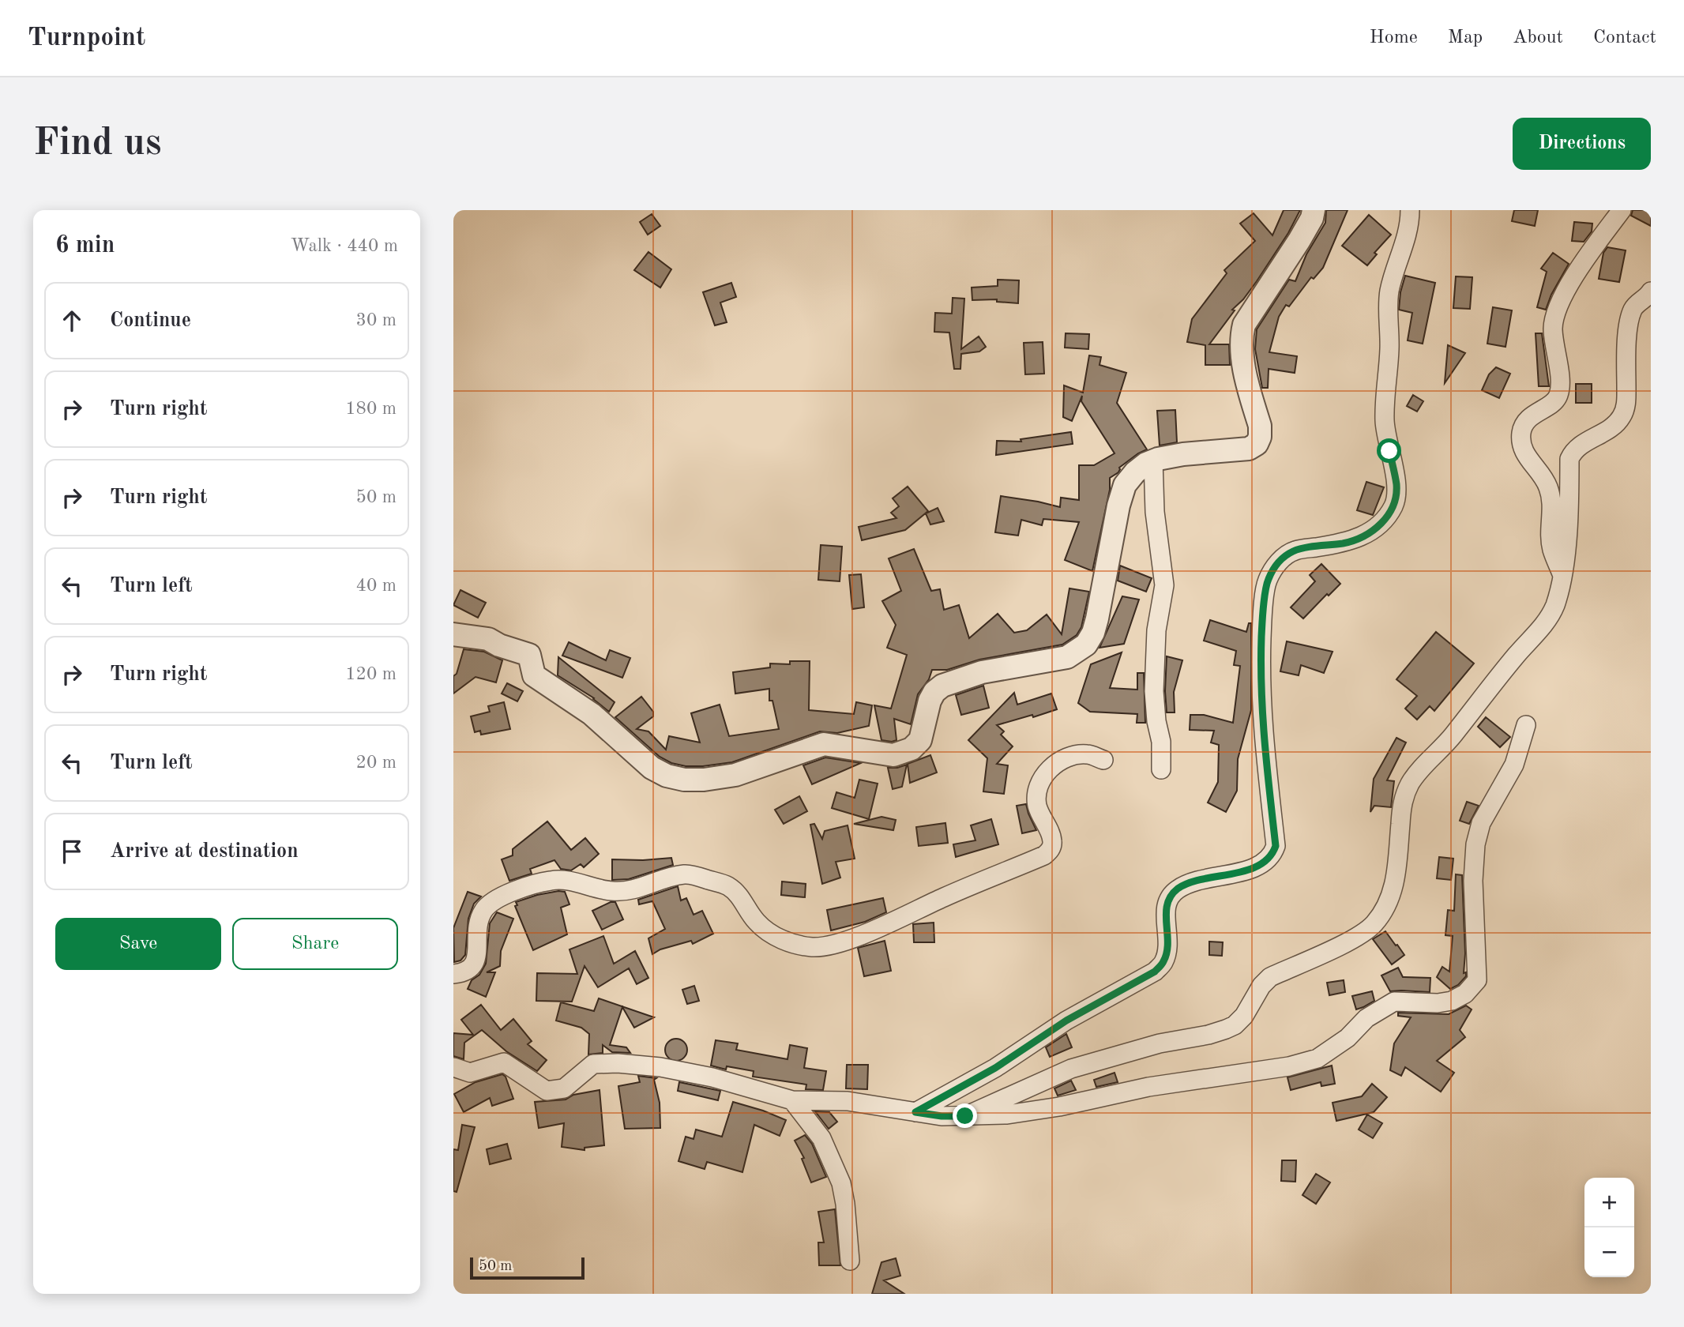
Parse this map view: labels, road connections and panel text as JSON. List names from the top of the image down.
{
  "scale_bar": "50 m",
  "page": {
    "header": "Turnpoint",
    "nav": [
      "Home",
      "Map",
      "About",
      "Contact"
    ],
    "buttons": [
      "Directions",
      ["Save", "Share"]
    ],
    "title": "Find us",
    "heading": ["6 min", "Walk · 440 m"],
    "list": [
      ["Continue", "30 m"],
      ["Turn right", "180 m"],
      ["Turn right", "50 m"],
      ["Turn left", "40 m"],
      ["Turn right", "120 m"],
      ["Turn left", "20 m"],
      "Arrive at destination"
    ],
    "map_buttons": ["+", "−"],
    "scale": "50 m"
  }
}
